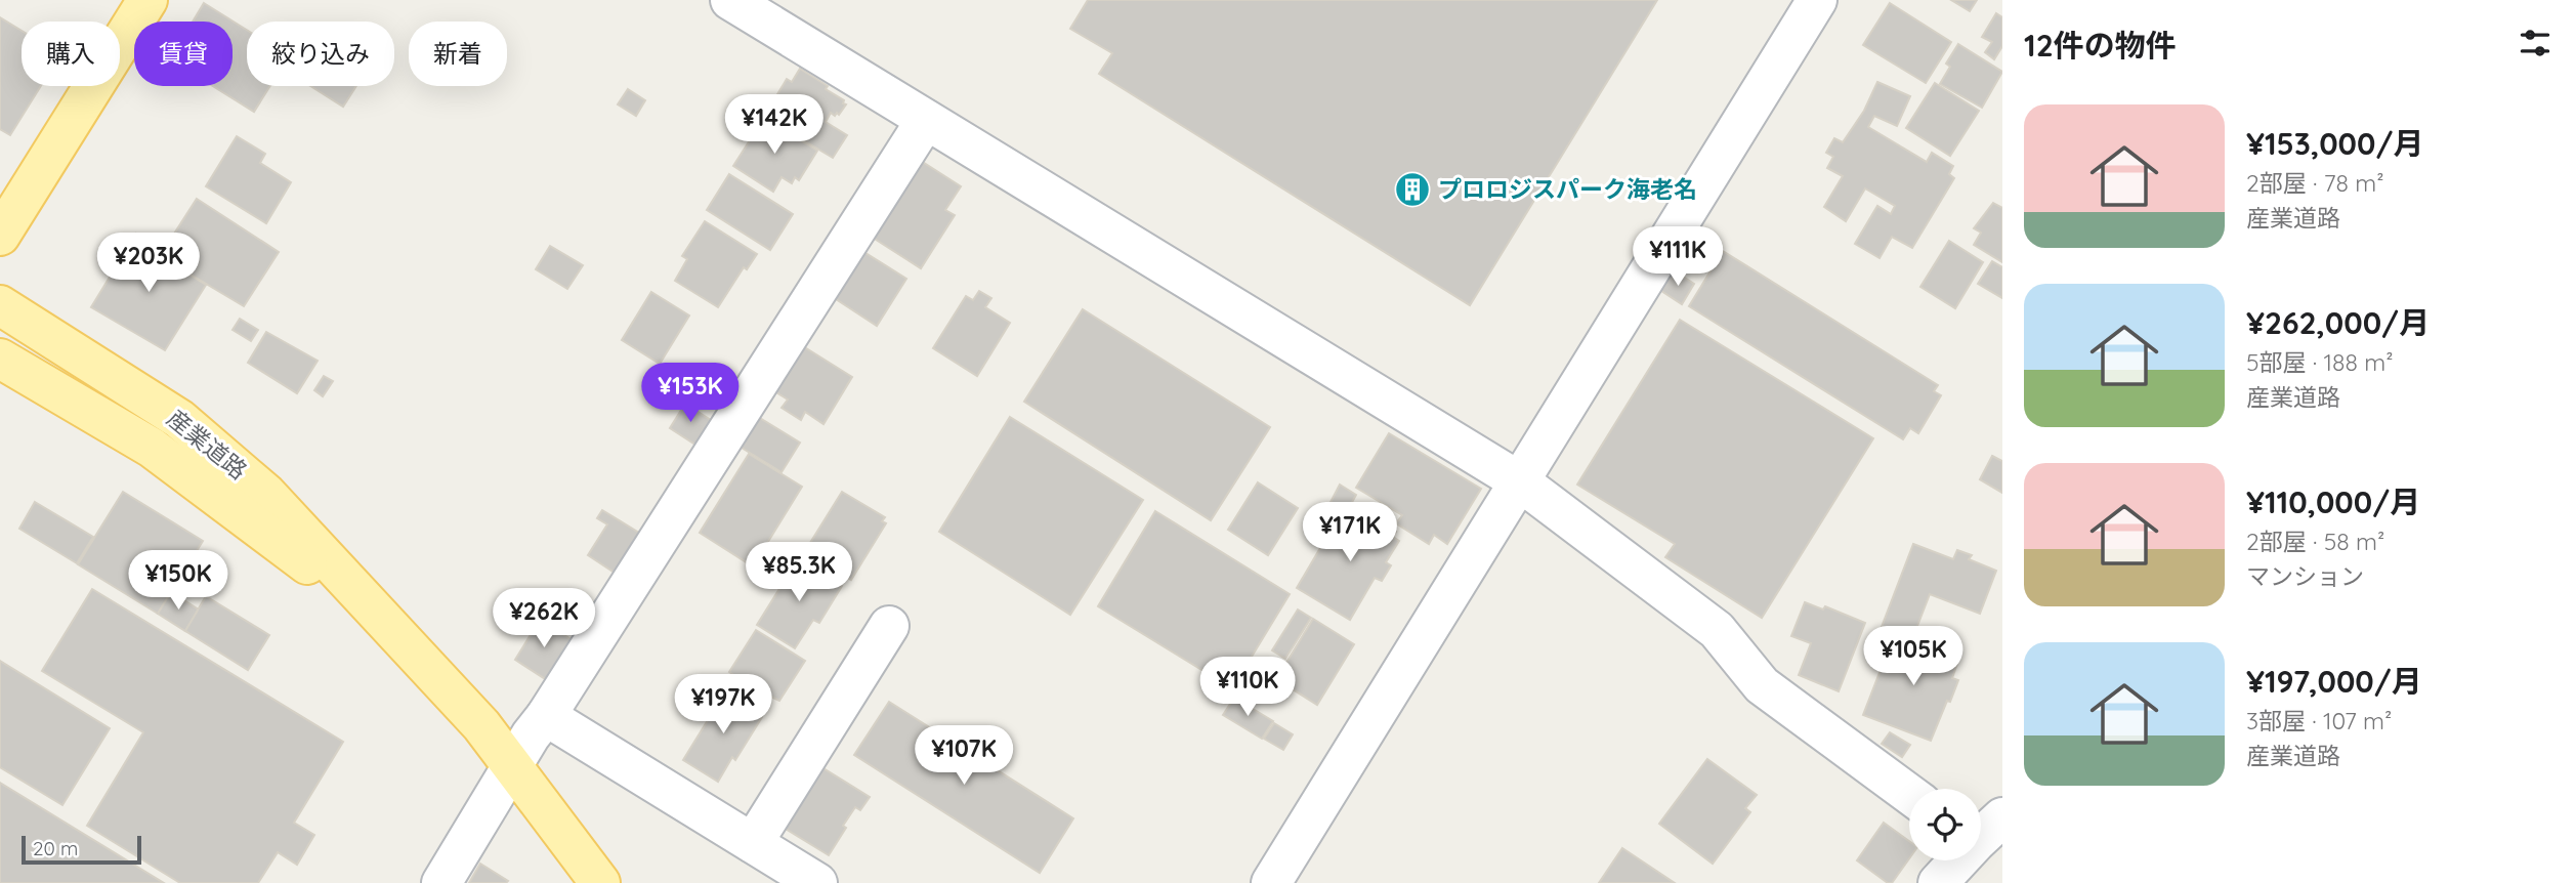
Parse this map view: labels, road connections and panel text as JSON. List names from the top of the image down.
{
  "streets": {
    "main road": ["産業道路"]
  },
  "places": {
    "building": ["プロロジスパーク海老名"]
  },
  "scale_bar": "20 m",
  "page": {
    "heading": "12件の物件",
    "chip": [
      "購入",
      "賃貸",
      "絞り込み",
      "新着"
    ],
    "list": [
      {
        "name": "¥153,000/月",
        "note": "2部屋 · 78 m² · 産業道路"
      },
      {
        "name": "¥262,000/月",
        "note": "5部屋 · 188 m² · 産業道路"
      },
      {
        "name": "¥110,000/月",
        "note": "2部屋 · 58 m² · マンション"
      },
      {
        "name": "¥197,000/月",
        "note": "3部屋 · 107 m² · 産業道路"
      }
    ],
    "price": [
      "¥142K",
      "¥111K",
      "¥203K",
      "¥153K",
      "¥171K",
      "¥85.3K",
      "¥150K",
      "¥262K",
      "¥105K",
      "¥110K",
      "¥197K",
      "¥107K"
    ],
    "scale": "20 m"
  }
}
